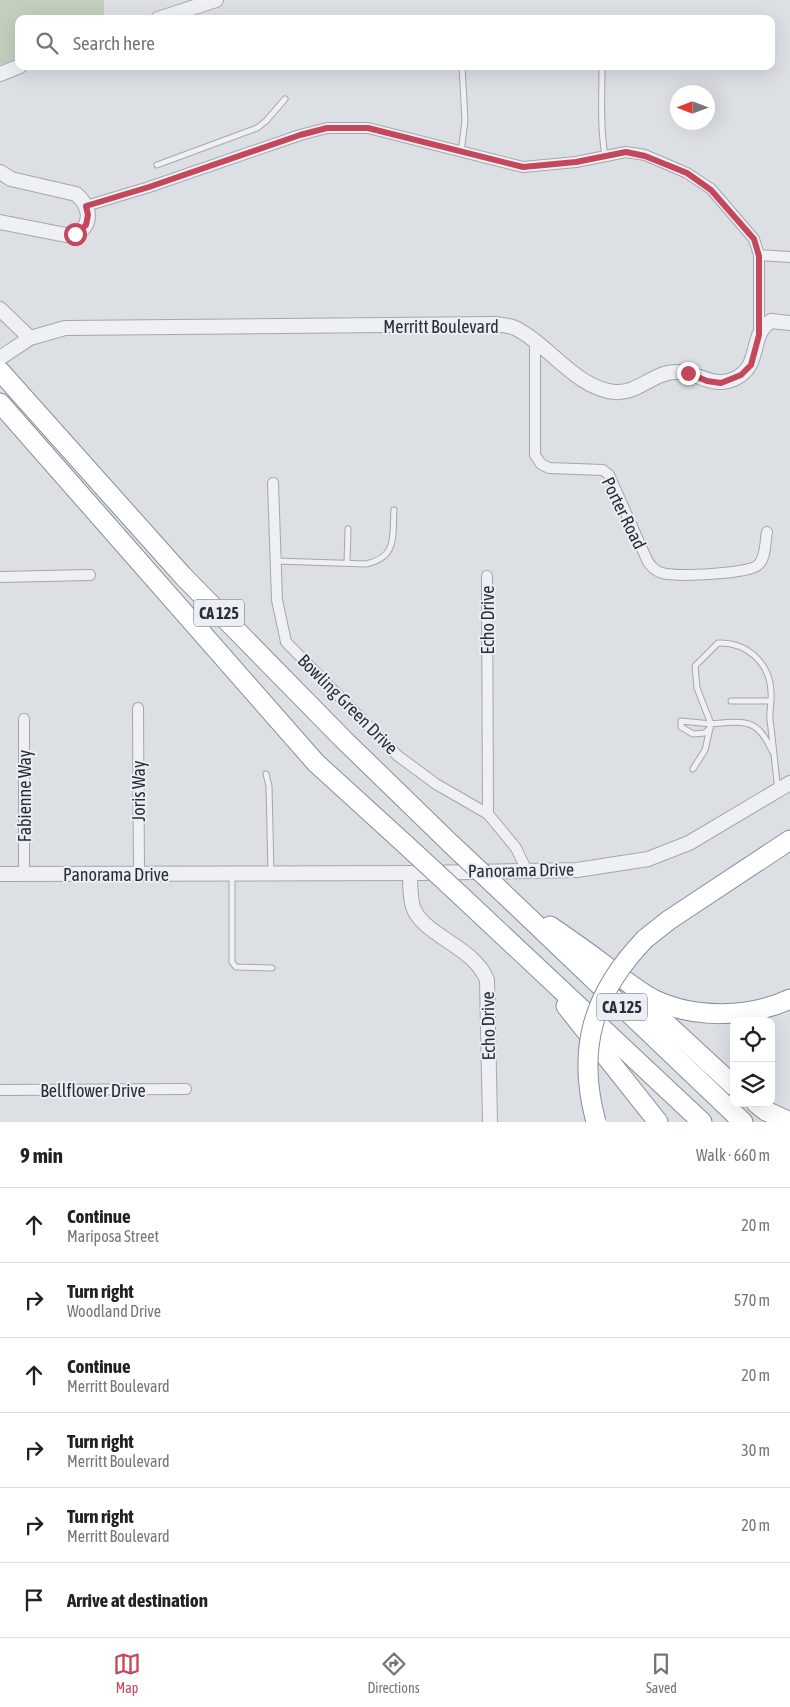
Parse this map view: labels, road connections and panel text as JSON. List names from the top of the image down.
{
  "streets": {
    "highway": ["CA 125"],
    "street": [
      "Merritt Boulevard",
      "Porter Road",
      "Echo Drive",
      "Bowling Green Drive",
      "Joris Way",
      "Fabienne Way",
      "Panorama Drive",
      "Bellflower Drive"
    ]
  },
  "crossings": [
    ["Merritt Boulevard", "Porter Road"],
    ["Merritt Boulevard", "CA 125"],
    ["Echo Drive", "Bowling Green Drive"],
    ["Echo Drive", "Panorama Drive"],
    ["Bowling Green Drive", "Panorama Drive"],
    ["Joris Way", "Panorama Drive"],
    ["Fabienne Way", "Panorama Drive"]
  ],
  "north": "left",
  "page": {
    "search": "Search here",
    "heading": ["9 min", "Walk · 660 m"],
    "list": [
      ["Continue", "Mariposa Street", "20 m"],
      ["Turn right", "Woodland Drive", "570 m"],
      ["Continue", "Merritt Boulevard", "20 m"],
      ["Turn right", "Merritt Boulevard", "30 m"],
      ["Turn right", "Merritt Boulevard", "20 m"],
      "Arrive at destination"
    ],
    "nav": ["Map", "Directions", "Saved"]
  }
}
